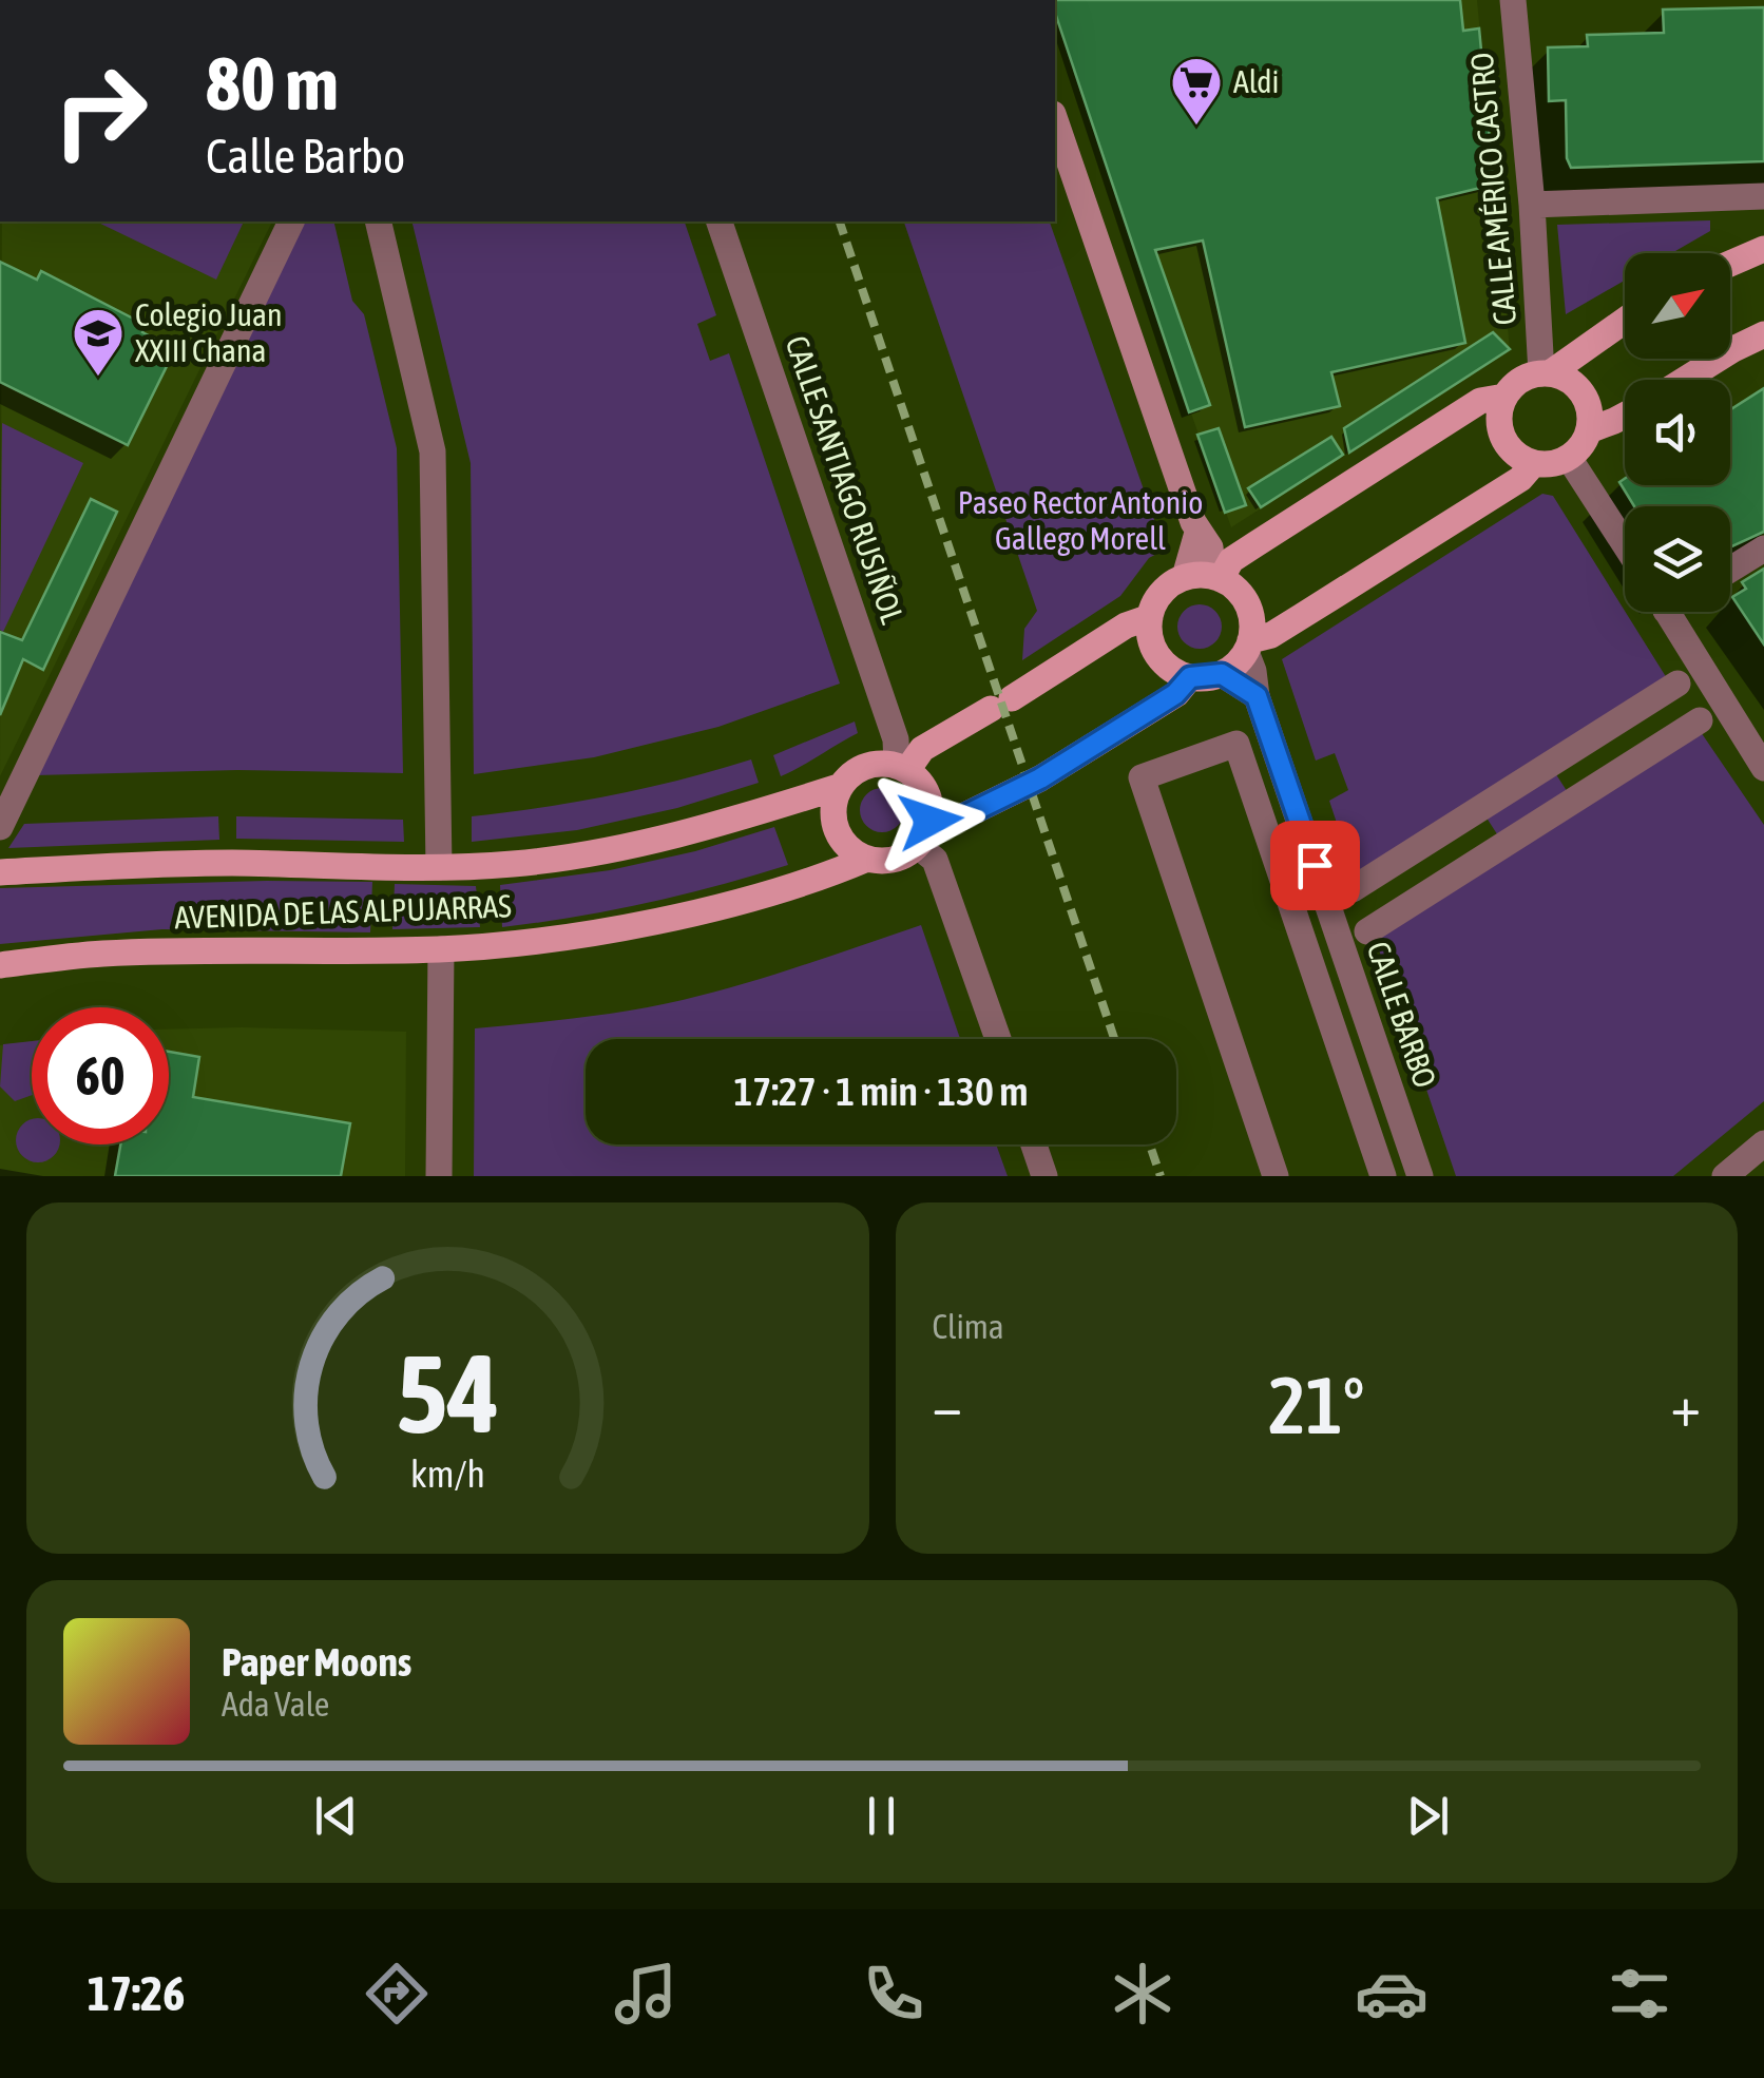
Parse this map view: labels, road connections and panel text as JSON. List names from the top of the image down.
{
  "streets": {
    "main road": ["AVENIDA DE LAS ALPUJARRAS"],
    "street": ["CALLE AMÉRICO CASTRO", "CALLE SANTIAGO RUSIÑOL", "CALLE BARBO"]
  },
  "crossings": [
    ["CALLE SANTIAGO RUSIÑOL", "AVENIDA DE LAS ALPUJARRAS"]
  ],
  "parks": ["Paseo Rector Antonio Gallego Morell"],
  "places": {
    "supermarket": ["Aldi"],
    "school or university": ["Colegio Juan XXIII Chana"]
  },
  "north": "top right",
  "page": {
    "turn": ["80 m", "Calle Barbo"],
    "limit": "60",
    "trip": "17:27 · 1 min · 130 m",
    "tile": "Clima",
    "heat": ["−", "21°", "+"],
    "song": ["Paper Moons", "Ada Vale"],
    "tabs": "17:26",
    "gauge": ["54", "km/h"]
  }
}
